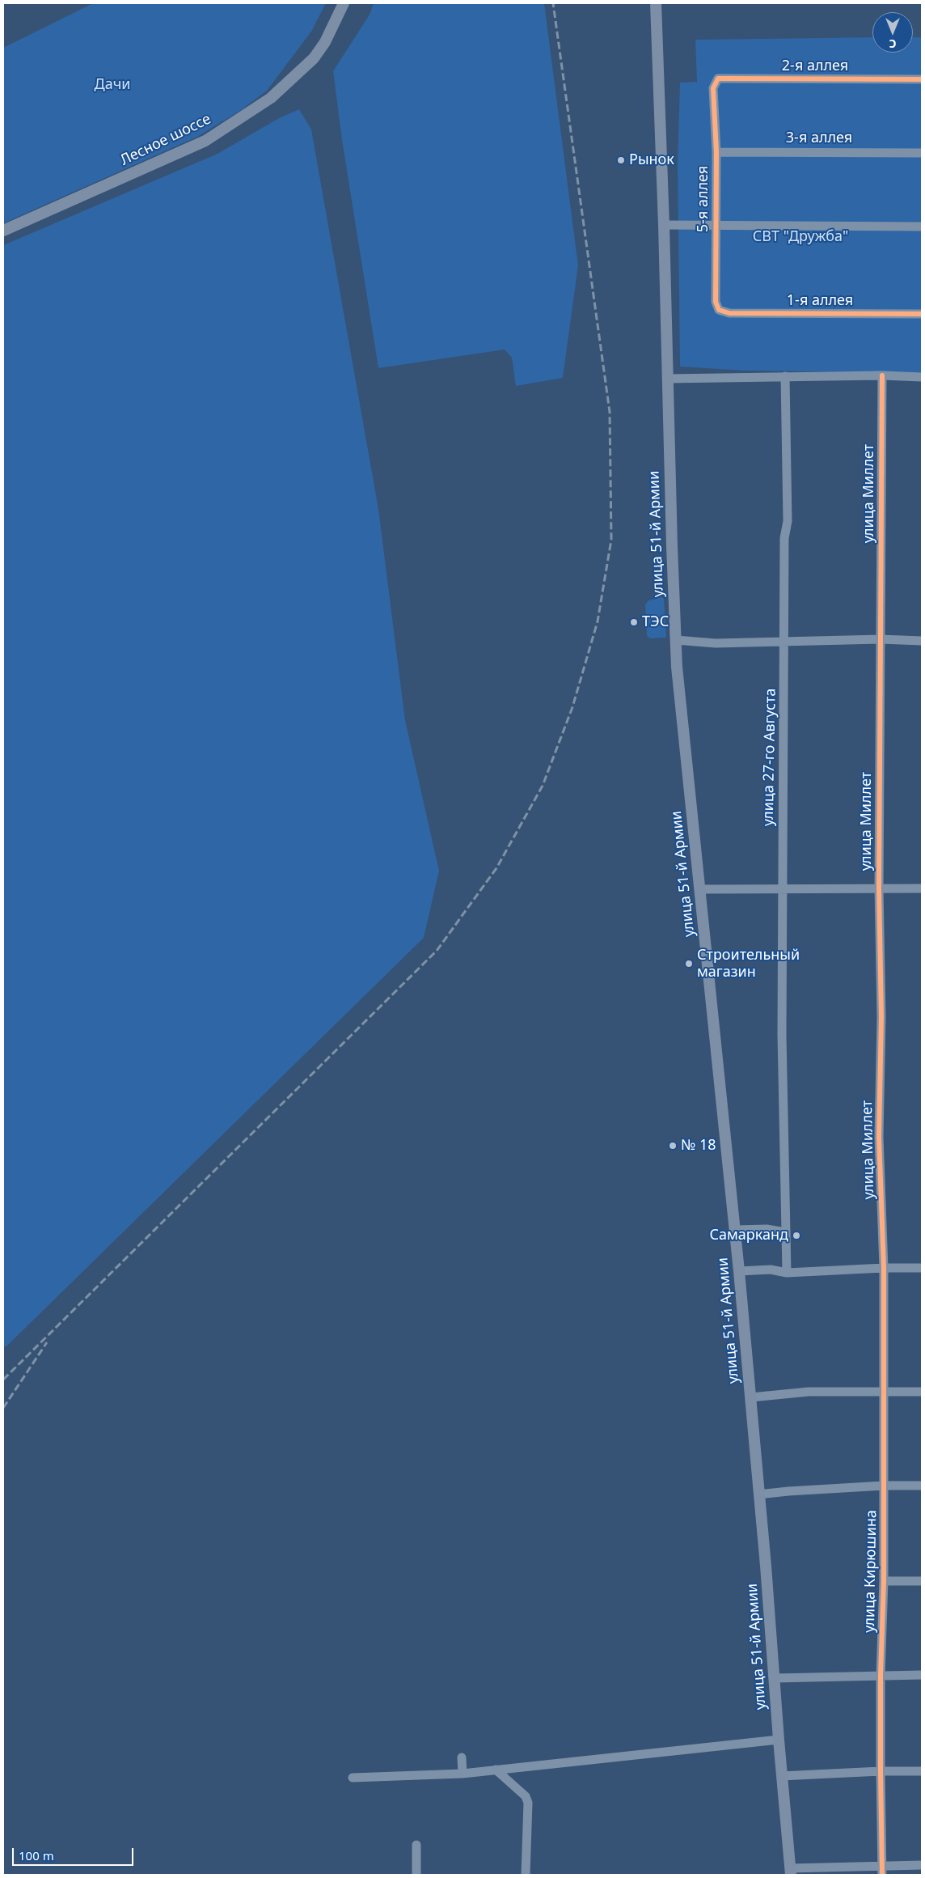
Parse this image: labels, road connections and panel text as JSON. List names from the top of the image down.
{
  "streets": {
    "main road": ["Лесное шоссе", "улица 51-й Армии"],
    "street": [
      "2-я аллея",
      "3-я аллея",
      "5-я аллея",
      "1-я аллея",
      "улица Миллет",
      "улица 27-го Августа",
      "улица Кирюшина"
    ]
  },
  "crossings": [
    ["2-я аллея", "5-я аллея"],
    ["3-я аллея", "5-я аллея"],
    ["5-я аллея", "1-я аллея"],
    ["улица Миллет", "улица Кирюшина"]
  ],
  "parks": ["Дачи", "СВТ \"Дружба\""],
  "places": [
    "Рынок",
    "ТЭС",
    "Строительный магазин",
    "№ 18",
    "Самарканд"
  ],
  "scale_bar": "100 m",
  "north": "bottom"
}
